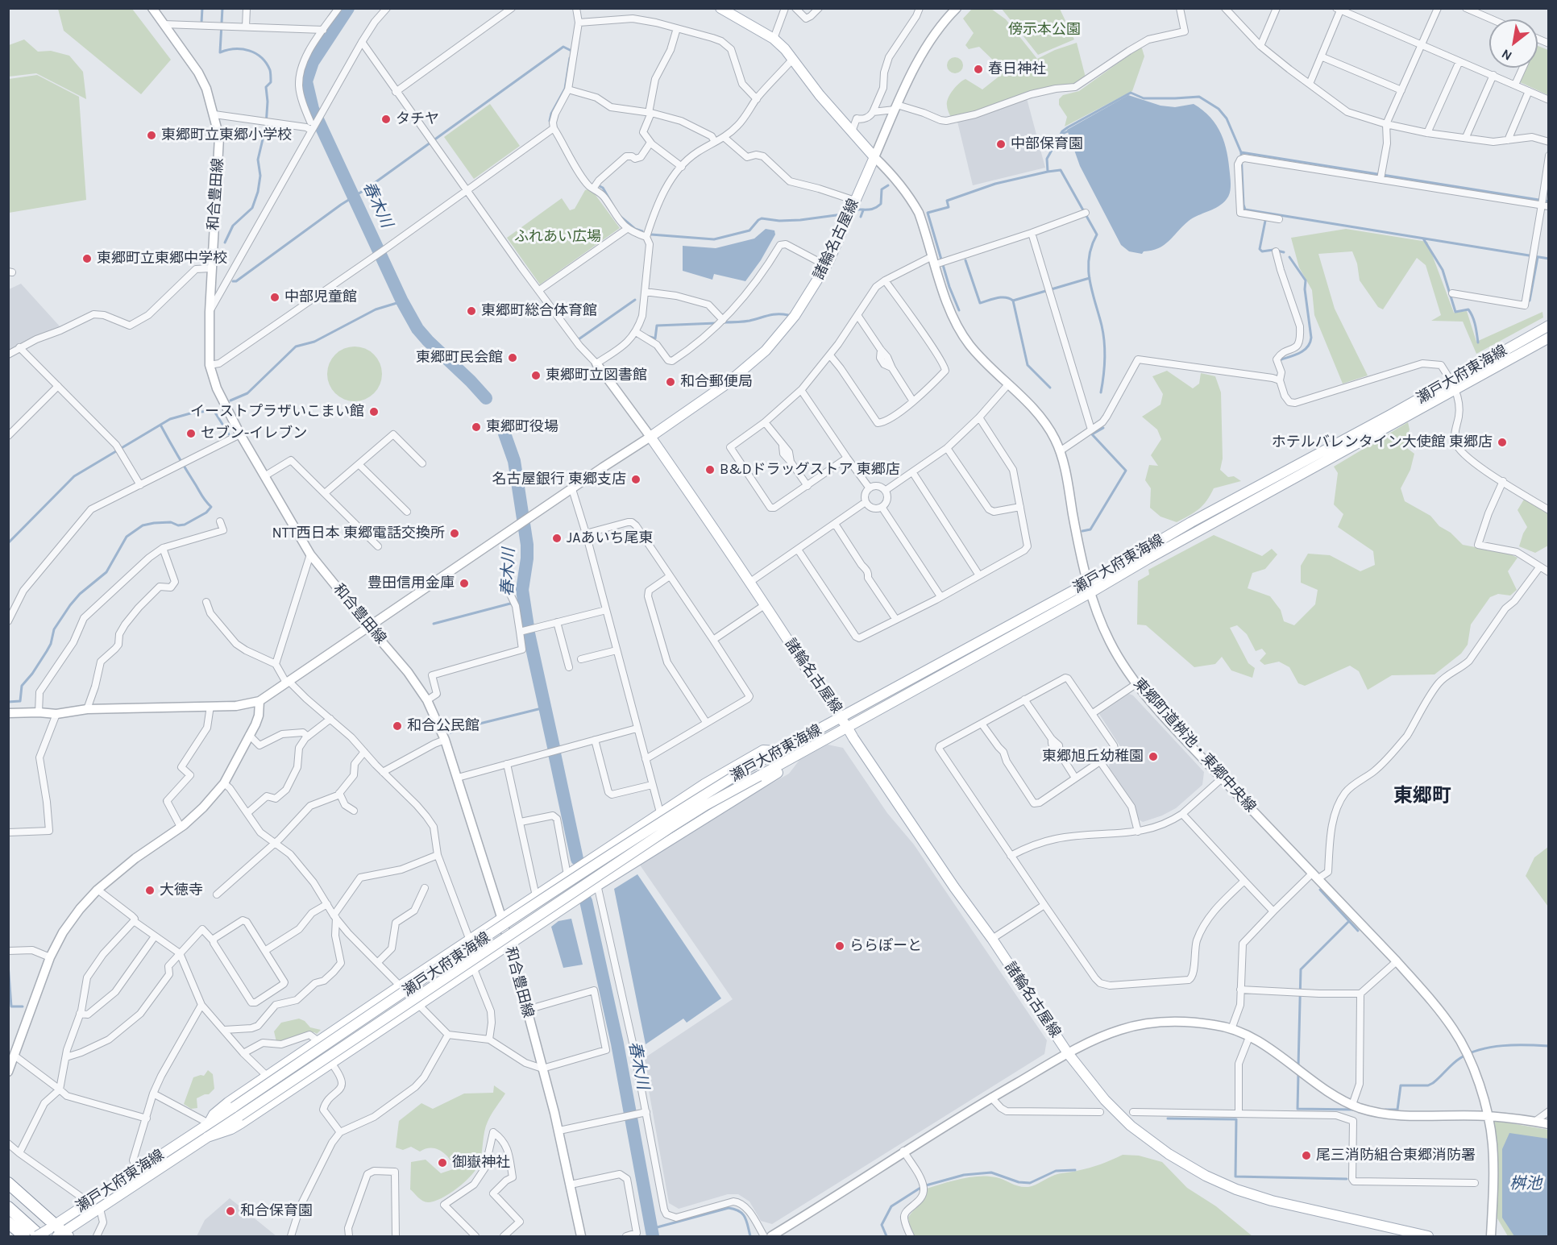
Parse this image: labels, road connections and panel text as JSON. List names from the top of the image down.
{
  "streets": {
    "main road": ["諸輪名古屋線", "瀬戸大府東海線"],
    "street": ["和合豊田線", "東郷町道桝池・東郷中央線"]
  },
  "crossings": [
    ["諸輪名古屋線", "瀬戸大府東海線"],
    ["諸輪名古屋線", "東郷町道桝池・東郷中央線"],
    ["瀬戸大府東海線", "東郷町道桝池・東郷中央線"]
  ],
  "districts": ["東郷町"],
  "water": ["春木川", "桝池"],
  "parks": ["傍示本公園", "ふれあい広場"],
  "places": [
    "春日神社",
    "タチヤ",
    "東郷町立東郷小学校",
    "中部保育園",
    "東郷町立東郷中学校",
    "中部児童館",
    "東郷町総合体育館",
    "東郷町民会館",
    "東郷町立図書館",
    "和合郵便局",
    "イーストプラザいこまい館",
    "東郷町役場",
    "セブン-イレブン",
    "ホテルバレンタイン大使館 東郷店",
    "B&Dドラッグストア 東郷店",
    "名古屋銀行 東郷支店",
    "NTT西日本 東郷電話交換所",
    "JAあいち尾東",
    "豊田信用金庫",
    "和合公民館",
    "東郷旭丘幼稚園",
    "大徳寺",
    "ららぽーと",
    "尾三消防組合東郷消防署",
    "御嶽神社",
    "和合保育園"
  ],
  "north": "bottom left"
}
